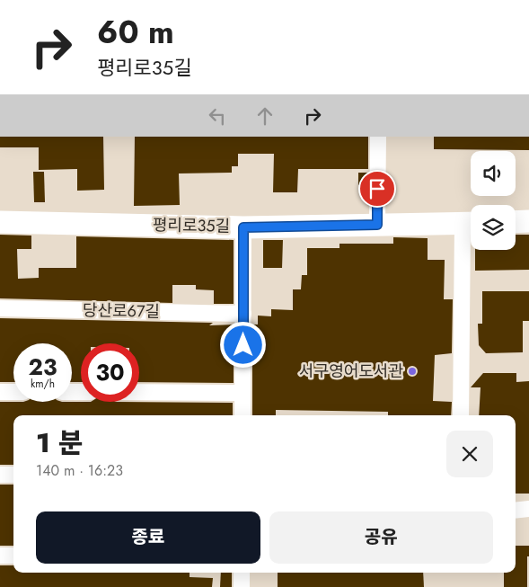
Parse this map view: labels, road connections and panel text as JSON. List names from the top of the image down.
{
  "streets": {
    "street": ["평리로35길", "당산로67길"]
  },
  "places": ["서구영어도서관"],
  "page": {
    "turn": ["60 m", "평리로35길"],
    "speed": "23 km/h",
    "limit": "30",
    "heading": ["1 분", "140 m · 16:23"],
    "buttons": ["종료", "공유"]
  }
}
